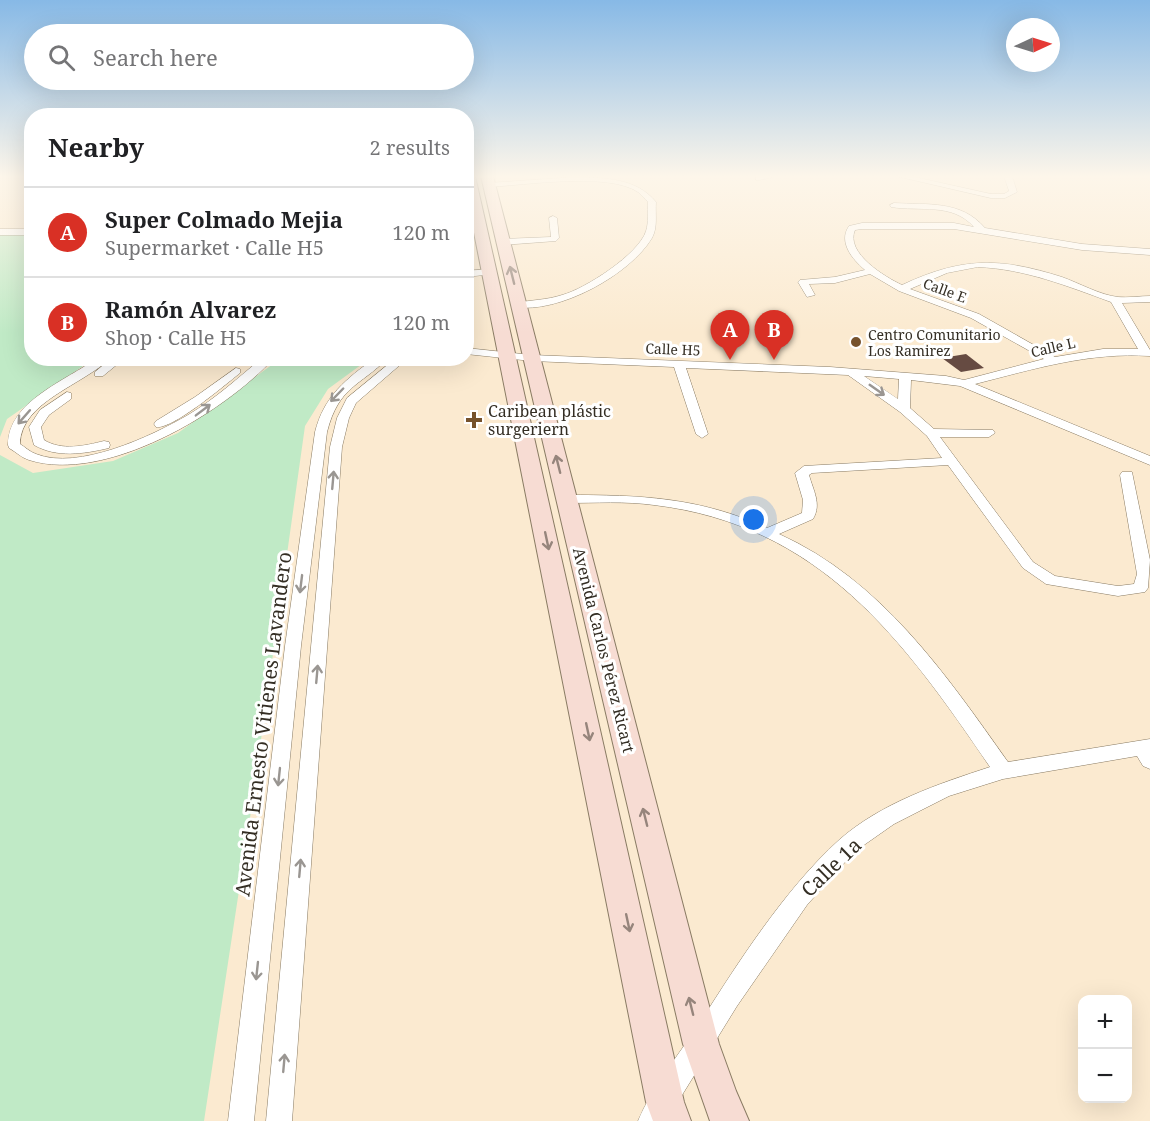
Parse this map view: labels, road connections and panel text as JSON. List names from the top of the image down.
{
  "streets": {
    "main road": ["Avenida Carlos Pérez Ricart"],
    "street": [
      "Calle E",
      "Calle L",
      "Calle H5",
      "Avenida Ernesto Vitienes Lavandero",
      "Calle 1a"
    ]
  },
  "crossings": [
    ["Calle E", "Calle L"],
    ["Calle L", "Calle H5"],
    ["Calle H5", "Avenida Carlos Pérez Ricart"],
    ["Avenida Carlos Pérez Ricart", "Calle 1a"]
  ],
  "places": {
    "other": ["Centro Comunitario Los Ramirez"],
    "health": ["Caribean plástic surgeriern"]
  },
  "north": "right",
  "page": {
    "search": "Search here",
    "heading": ["Nearby", "2 results"],
    "list": [
      {
        "mark": "A",
        "name": "Super Colmado Mejia",
        "note": "Supermarket · Calle H5",
        "value": "120 m"
      },
      {
        "mark": "B",
        "name": "Ramón Alvarez",
        "note": "Shop · Calle H5",
        "value": "120 m"
      }
    ],
    "pins": ["A", "B"],
    "map_buttons": ["+", "−"]
  }
}
